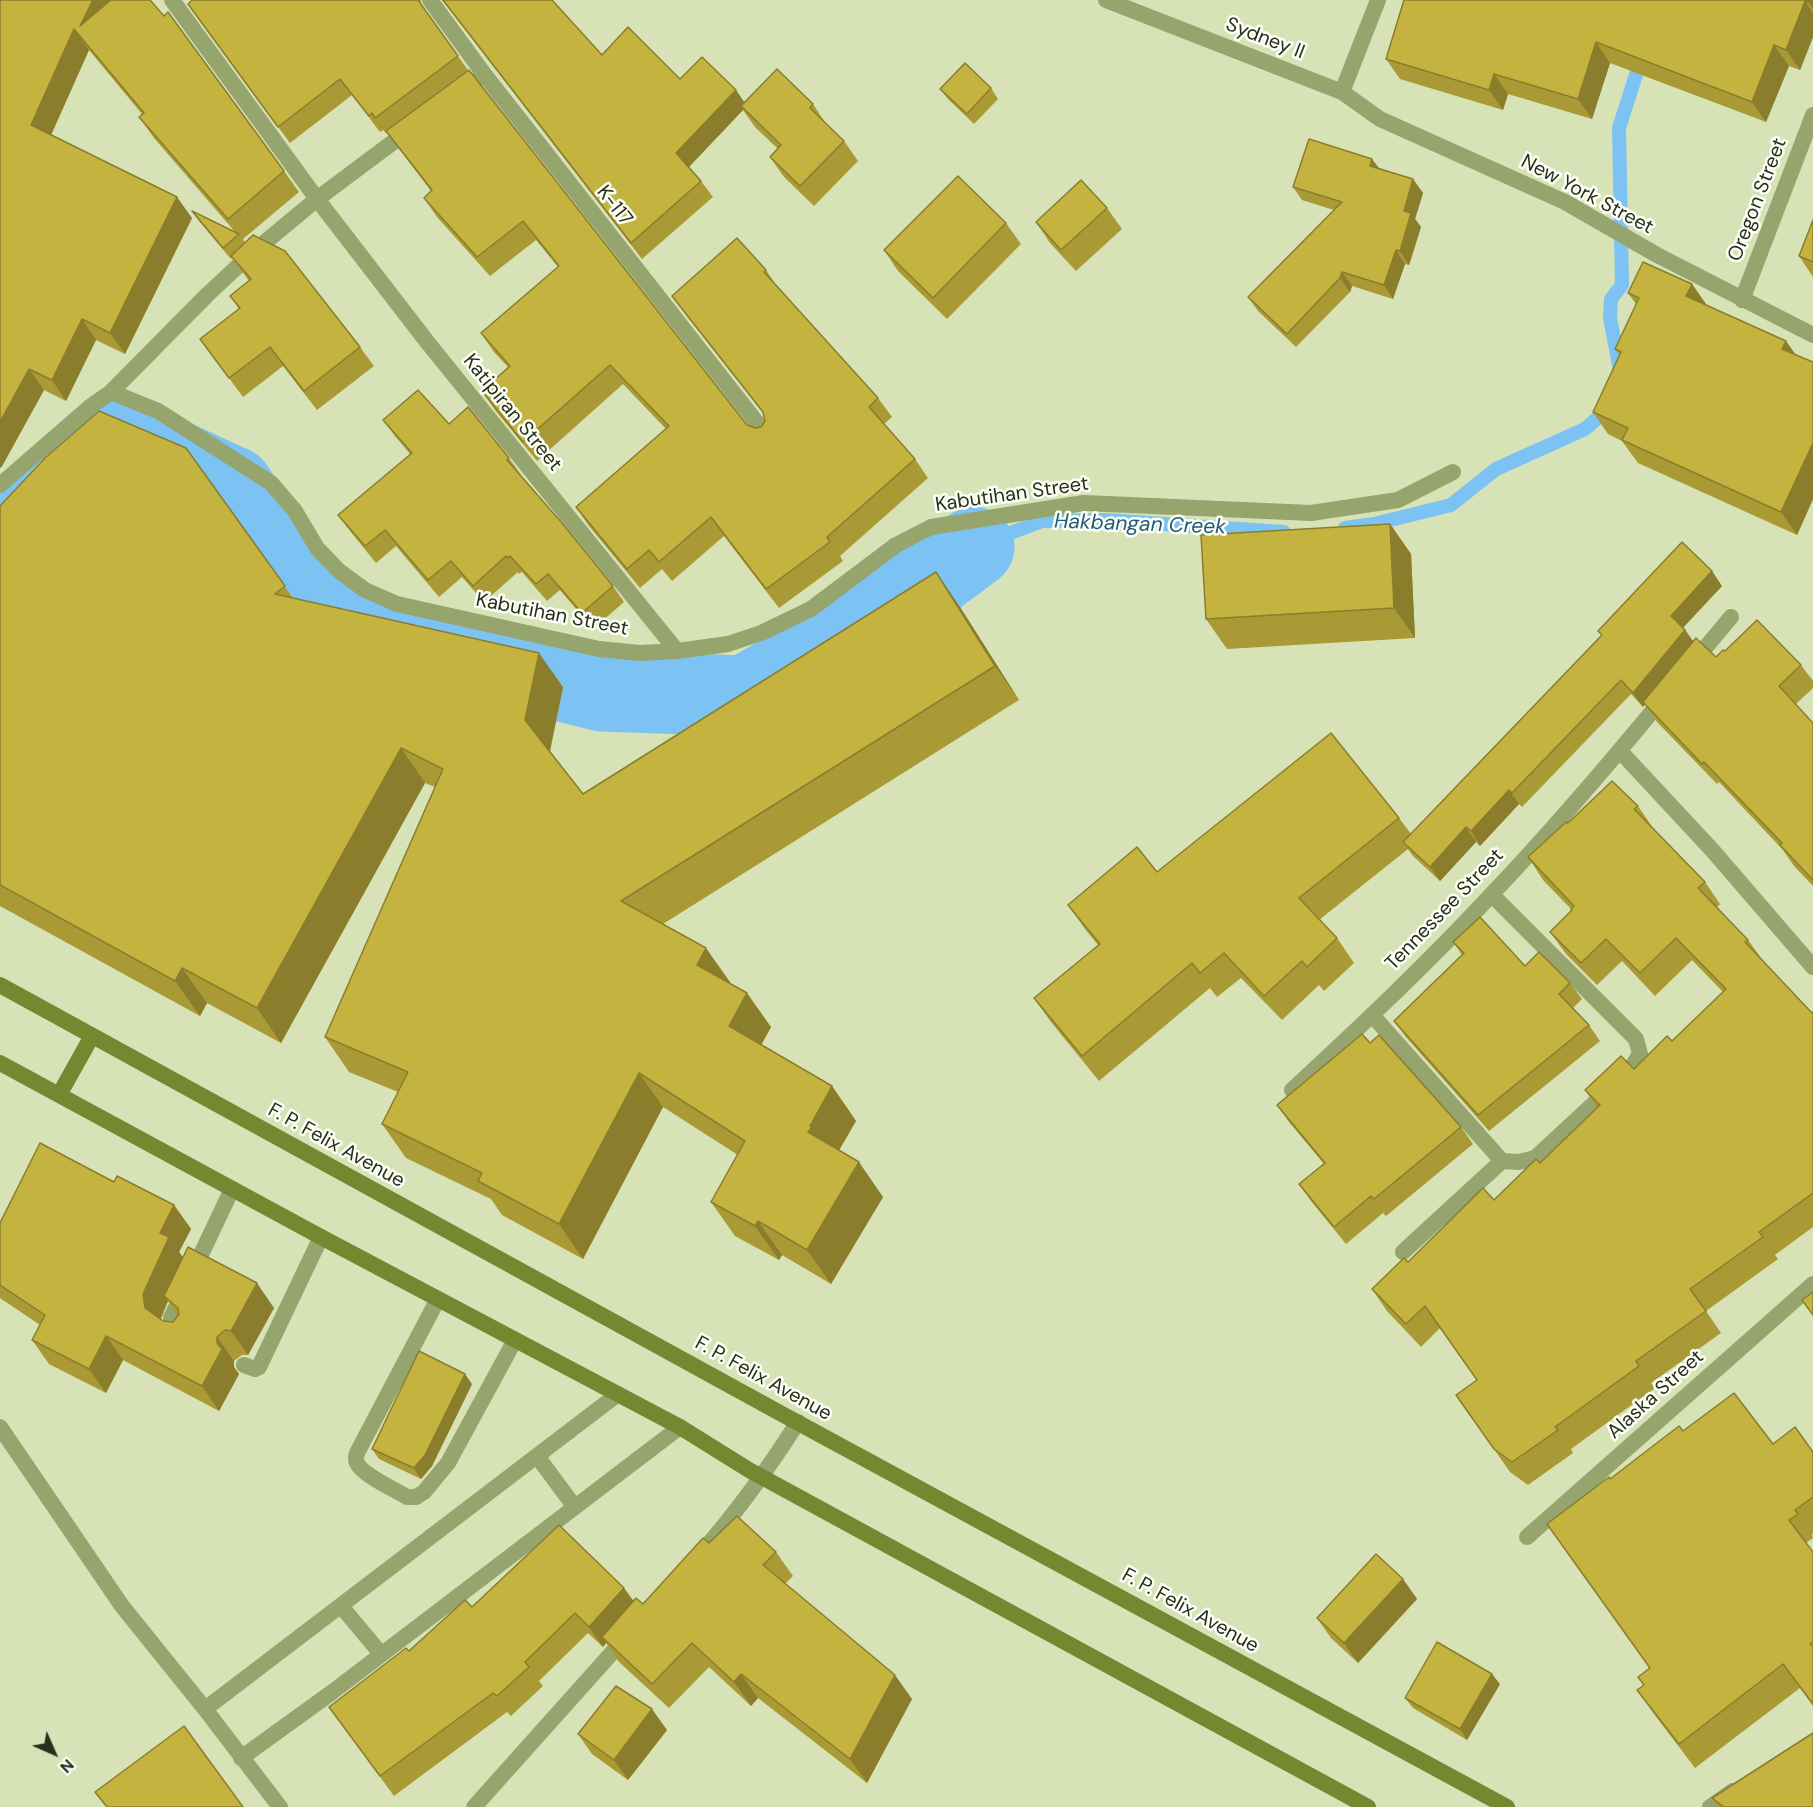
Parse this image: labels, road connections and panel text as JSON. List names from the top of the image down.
{
  "streets": {
    "main road": ["F. P. Felix Avenue"],
    "street": [
      "Sydney II",
      "New York Street",
      "Oregon Street",
      "K-117",
      "Katipiran Street",
      "Kabutihan Street",
      "Tennessee Street",
      "Alaska Street"
    ]
  },
  "crossings": [
    ["Sydney II", "New York Street"],
    ["New York Street", "Oregon Street"],
    ["Katipiran Street", "Kabutihan Street"]
  ],
  "water": ["Hakbangan Creek"],
  "north": "bottom right"
}
